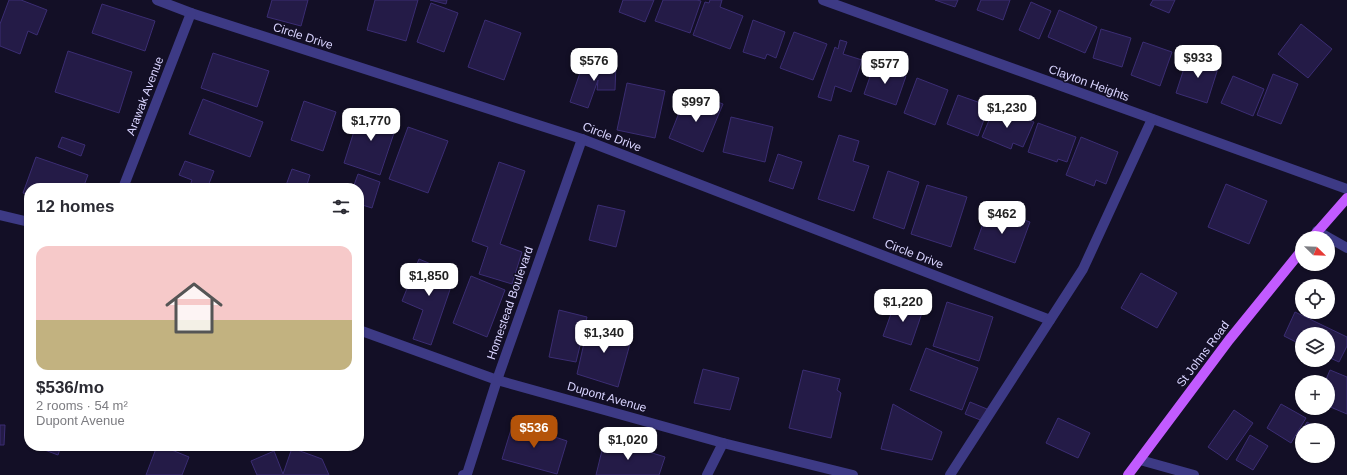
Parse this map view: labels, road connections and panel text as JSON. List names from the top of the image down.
{
  "streets": {
    "main road": ["St Johns Road"],
    "street": [
      "Circle Drive",
      "Clayton Heights",
      "Arawak Avenue",
      "Homestead Boulevard",
      "Dupont Avenue"
    ]
  },
  "crossings": [
    ["Circle Drive", "Arawak Avenue"],
    ["Circle Drive", "Homestead Boulevard"],
    ["Homestead Boulevard", "Dupont Avenue"]
  ],
  "north": "bottom right",
  "page": {
    "price": [
      "$933",
      "$576",
      "$577",
      "$997",
      "$1,230",
      "$1,770",
      "$462",
      "$1,850",
      "$1,220",
      "$1,340",
      "$536",
      "$1,020"
    ],
    "heading": "12 homes",
    "map_buttons": ["+", "−"],
    "list": [
      {
        "name": "$536/mo",
        "note": "2 rooms · 54 m² · Dupont Avenue"
      }
    ]
  }
}
